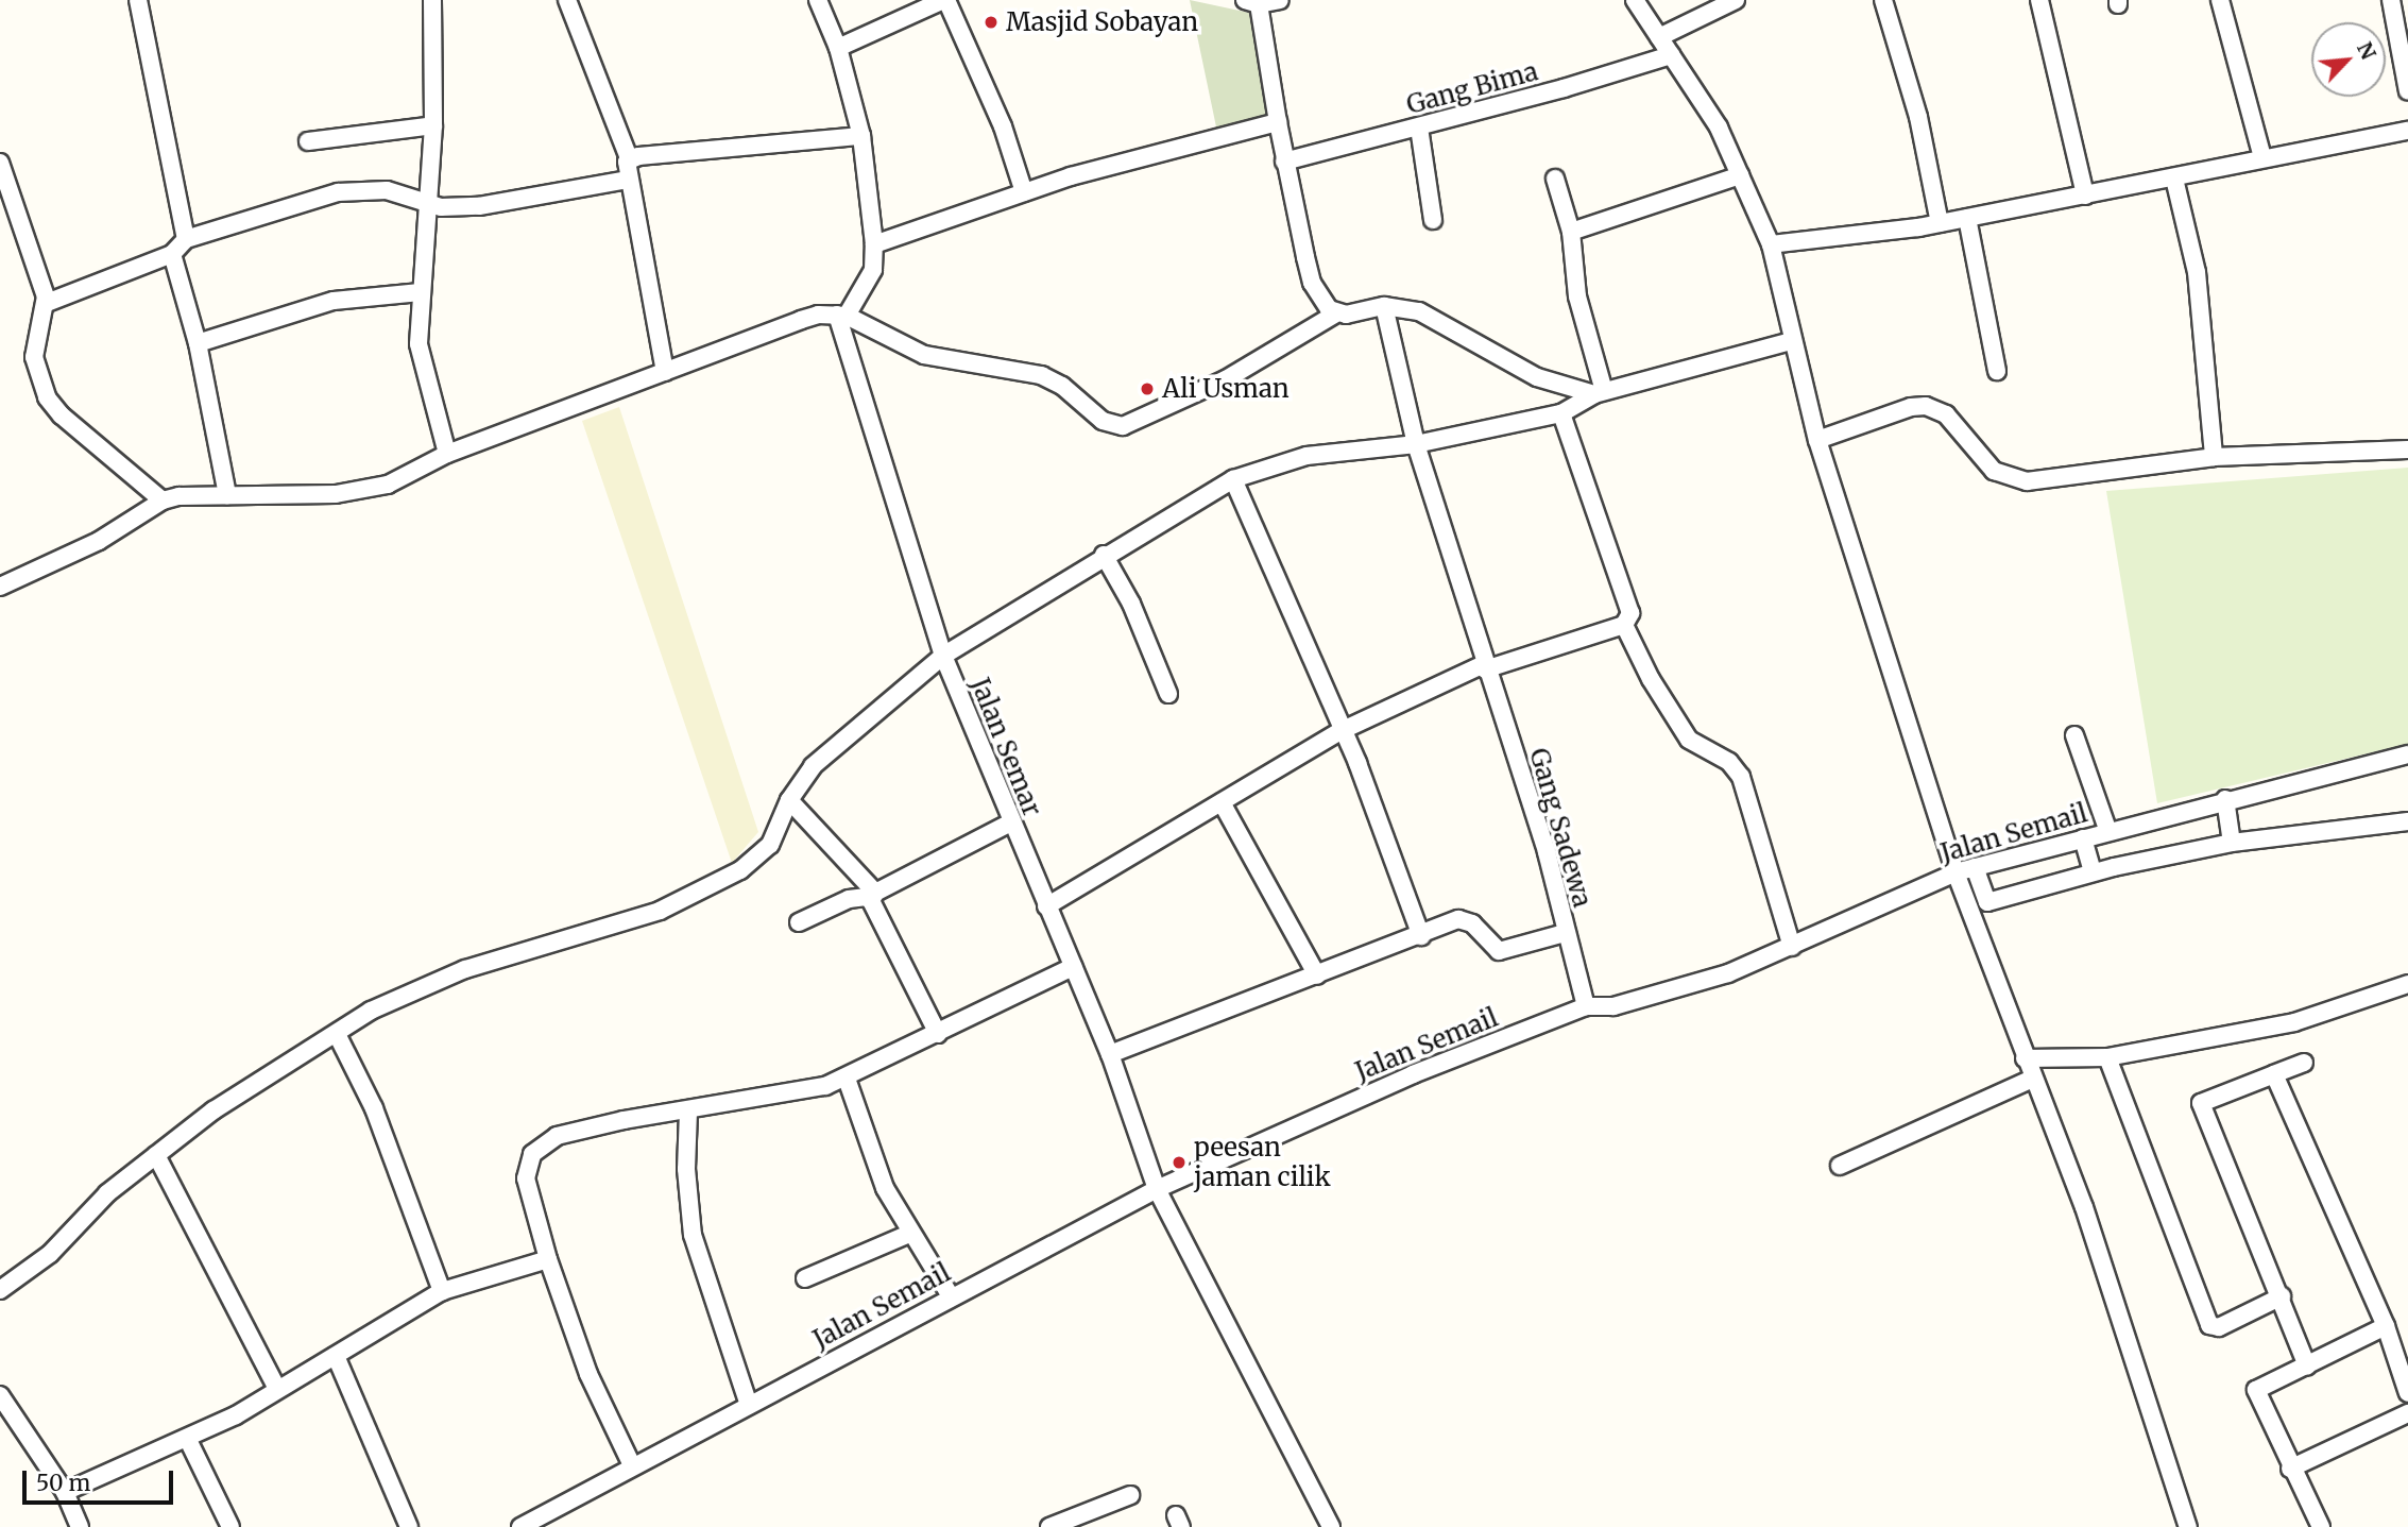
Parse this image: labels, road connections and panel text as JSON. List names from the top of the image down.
{
  "streets": {
    "street": [
      "Gang Bima",
      "Jalan Semar",
      "Gang Sadewa",
      "Jalan Semail"
    ]
  },
  "crossings": [
    ["Jalan Semar", "Jalan Semail"],
    ["Gang Sadewa", "Jalan Semail"]
  ],
  "places": ["Masjid Sobayan", "Ali Usman", "peesan jaman cilik"],
  "scale_bar": "50 m",
  "north": "top right"
}
